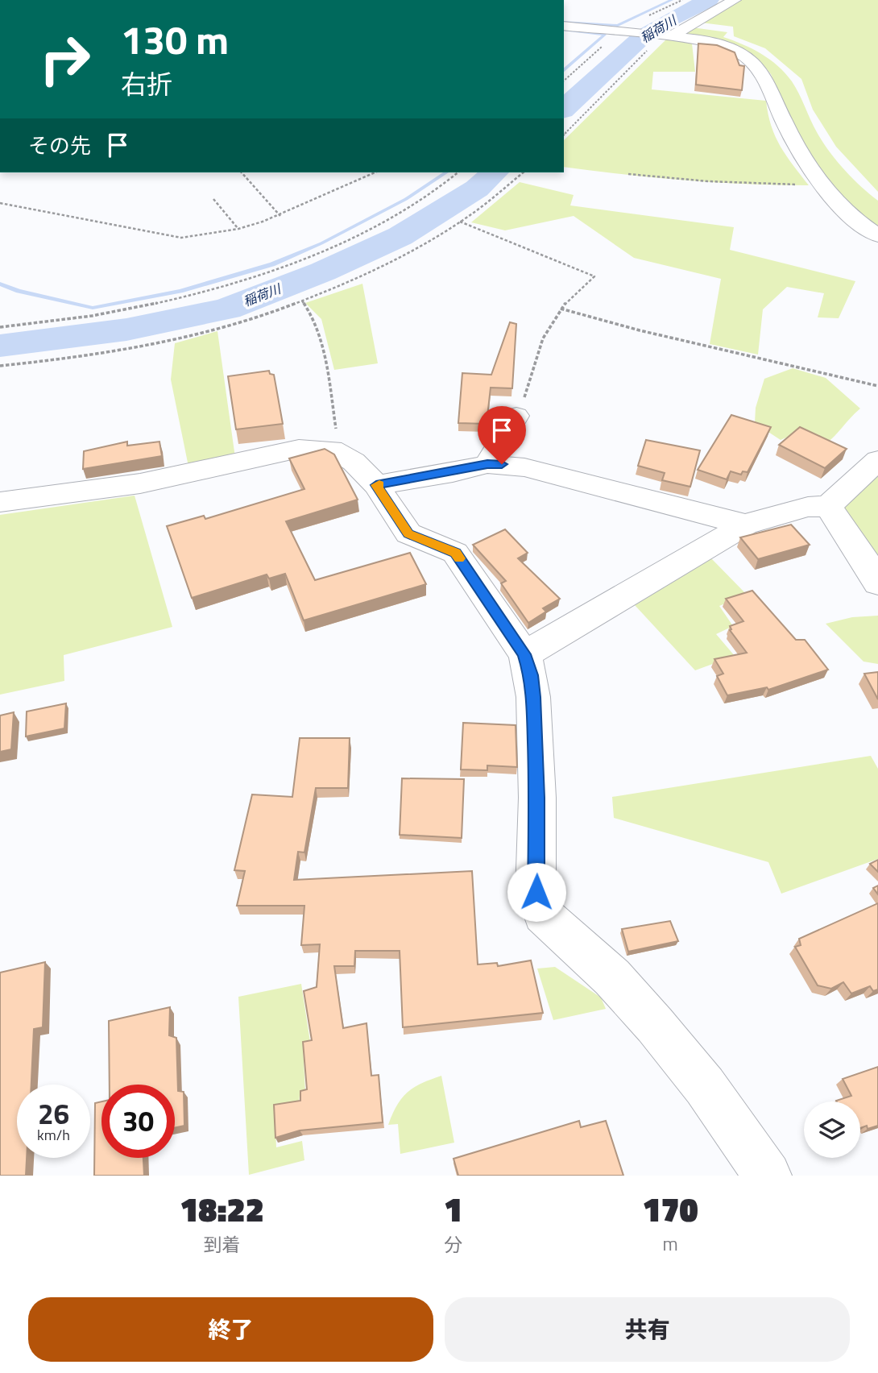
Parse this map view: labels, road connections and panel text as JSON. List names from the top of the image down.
{
  "water": ["稲荷川"],
  "page": {
    "turn": ["130 m", "右折"],
    "then": "その先",
    "speed": "26 km/h",
    "limit": "30",
    "eta": [
      "18:22",
      "到着",
      "1",
      "分",
      "170",
      "m"
    ],
    "buttons": ["終了", "共有"]
  }
}
